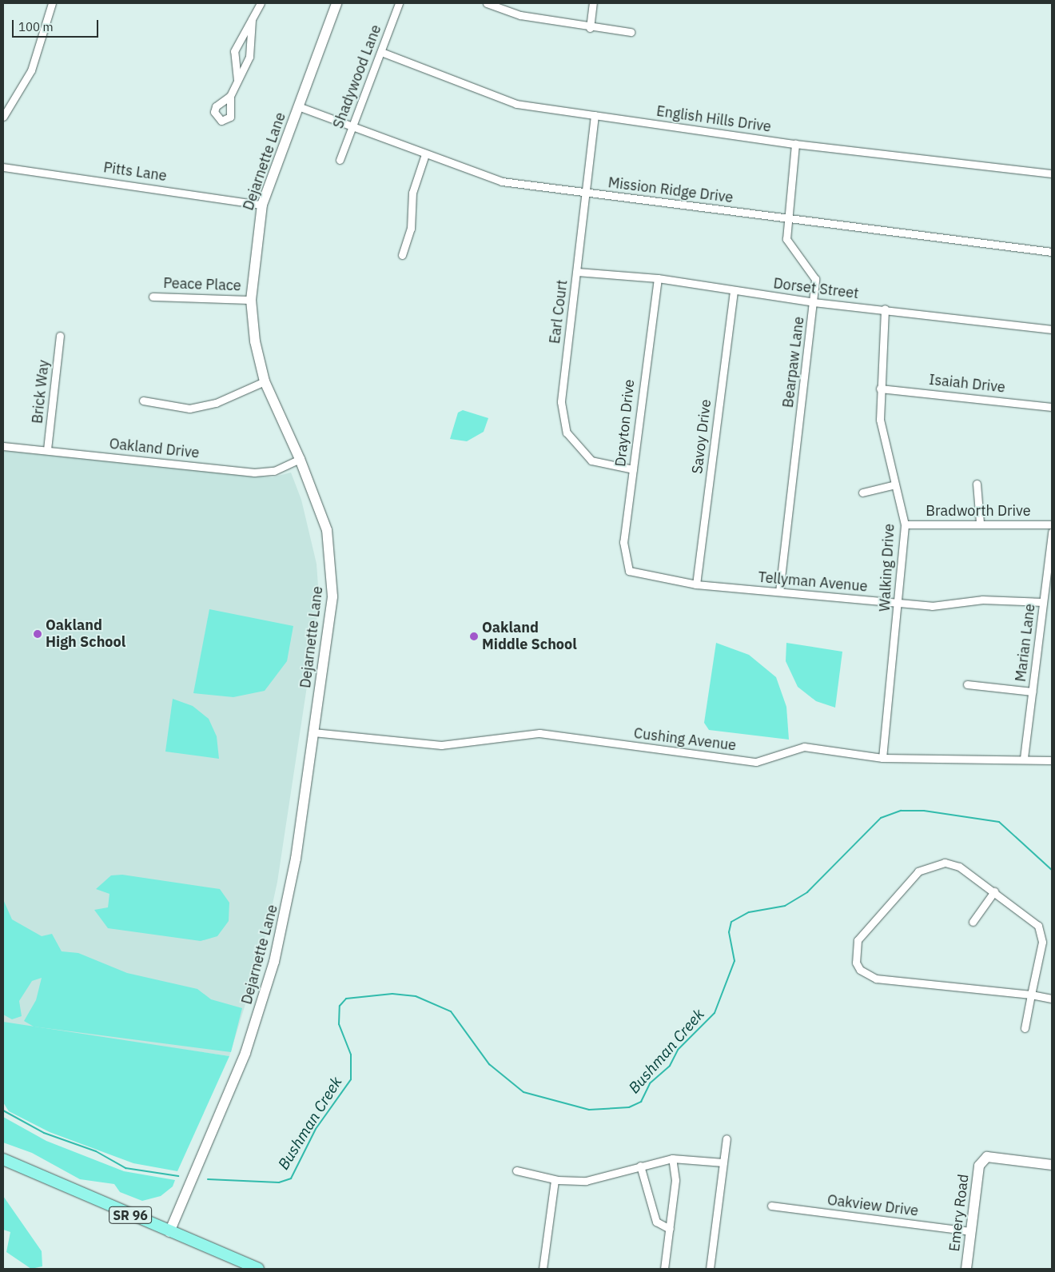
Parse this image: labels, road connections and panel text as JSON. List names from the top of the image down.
{
  "streets": {
    "main road": ["Dejarnette Lane", "Emery Road", "SR 96"],
    "street": [
      "Shadywood Lane",
      "English Hills Drive",
      "Pitts Lane",
      "Mission Ridge Drive",
      "Peace Place",
      "Dorset Street",
      "Earl Court",
      "Bearpaw Lane",
      "Isaiah Drive",
      "Brick Way",
      "Drayton Drive",
      "Savoy Drive",
      "Oakland Drive",
      "Bradworth Drive",
      "Walking Drive",
      "Tellyman Avenue",
      "Marian Lane",
      "Cushing Avenue",
      "Oakview Drive"
    ]
  },
  "crossings": [
    ["Shadywood Lane", "English Hills Drive"],
    ["Shadywood Lane", "Mission Ridge Drive"],
    ["English Hills Drive", "Earl Court"],
    ["English Hills Drive", "Bearpaw Lane"],
    ["Dejarnette Lane", "Pitts Lane"],
    ["Dejarnette Lane", "Mission Ridge Drive"],
    ["Dejarnette Lane", "Peace Place"],
    ["Dejarnette Lane", "Oakland Drive"],
    ["Dejarnette Lane", "Cushing Avenue"],
    ["Dejarnette Lane", "SR 96"],
    ["Mission Ridge Drive", "Earl Court"],
    ["Mission Ridge Drive", "Bearpaw Lane"],
    ["Dorset Street", "Earl Court"],
    ["Dorset Street", "Bearpaw Lane"],
    ["Dorset Street", "Drayton Drive"],
    ["Dorset Street", "Savoy Drive"],
    ["Dorset Street", "Walking Drive"],
    ["Earl Court", "Drayton Drive"],
    ["Bearpaw Lane", "Tellyman Avenue"],
    ["Isaiah Drive", "Walking Drive"],
    ["Brick Way", "Oakland Drive"],
    ["Drayton Drive", "Tellyman Avenue"],
    ["Savoy Drive", "Tellyman Avenue"],
    ["Bradworth Drive", "Walking Drive"],
    ["Walking Drive", "Tellyman Avenue"],
    ["Walking Drive", "Cushing Avenue"],
    ["Tellyman Avenue", "Marian Lane"],
    ["Marian Lane", "Cushing Avenue"],
    ["Oakview Drive", "Emery Road"]
  ],
  "water": ["Bushman Creek"],
  "places": ["Oakland High School", "Oakland Middle School"],
  "scale_bar": "100 m"
}
